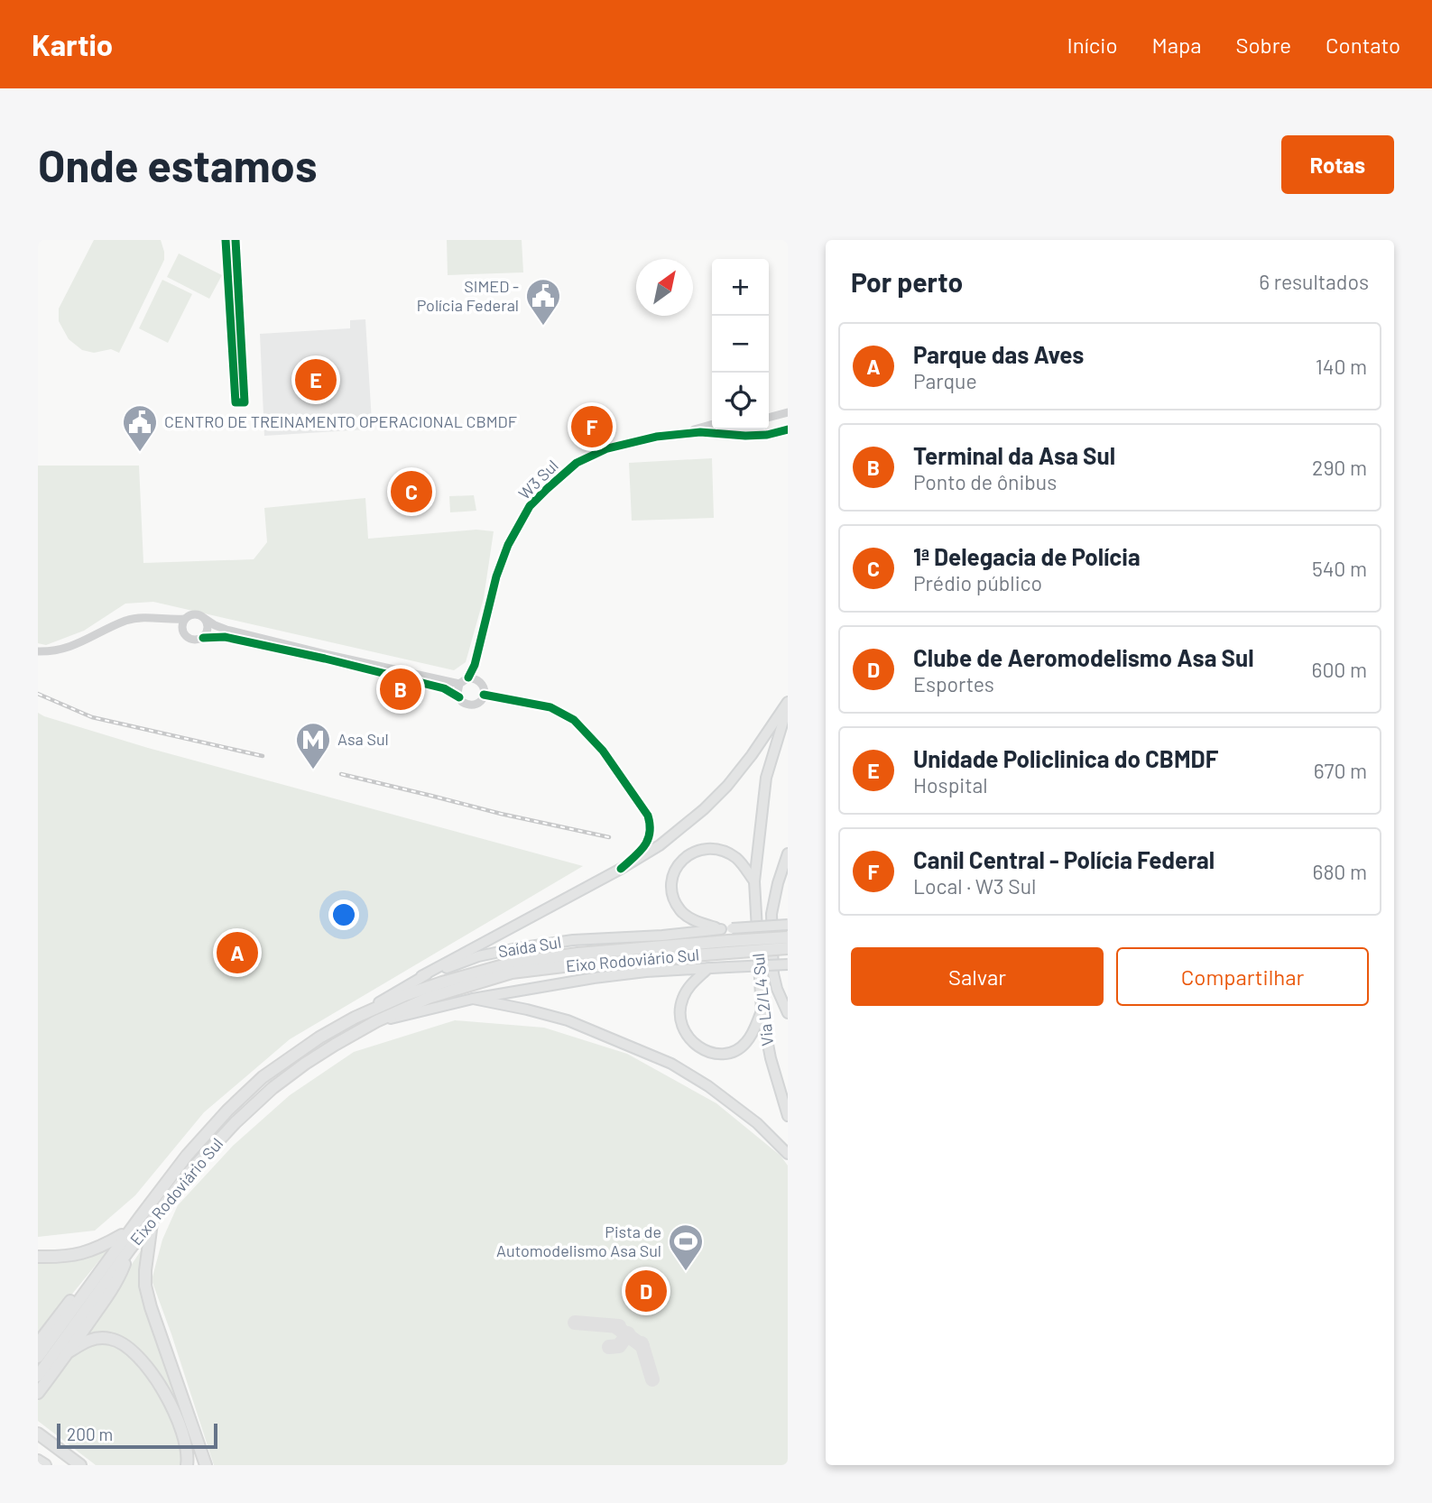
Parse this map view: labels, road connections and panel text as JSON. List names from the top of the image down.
{
  "streets": {
    "highway": ["Eixo Rodoviário Sul"],
    "main road": ["Saída Sul", "Via L2/L4 Sul"],
    "street": ["W3 Sul"]
  },
  "crossings": [
    ["Saída Sul", "Eixo Rodoviário Sul"]
  ],
  "places": {
    "public building": ["SIMED - Polícia Federal", "CENTRO DE TREINAMENTO OPERACIONAL CBMDF"],
    "metro station": ["Asa Sul"],
    "sports": ["Pista de Automodelismo Asa Sul"]
  },
  "scale_bar": "200 m",
  "north": "top right",
  "page": {
    "header": "Kartio",
    "nav": [
      "Início",
      "Mapa",
      "Sobre",
      "Contato"
    ],
    "buttons": [
      "Rotas",
      ["Salvar", "Compartilhar"]
    ],
    "title": "Onde estamos",
    "heading": ["Por perto", "6 resultados"],
    "map_buttons": ["+", "−"],
    "list": [
      {
        "mark": "A",
        "name": "Parque das Aves",
        "note": "Parque",
        "value": "140 m"
      },
      {
        "mark": "B",
        "name": "Terminal da Asa Sul",
        "note": "Ponto de ônibus",
        "value": "290 m"
      },
      {
        "mark": "C",
        "name": "1ª Delegacia de Polícia",
        "note": "Prédio público",
        "value": "540 m"
      },
      {
        "mark": "D",
        "name": "Clube de Aeromodelismo Asa Sul",
        "note": "Esportes",
        "value": "600 m"
      },
      {
        "mark": "E",
        "name": "Unidade Policlinica do CBMDF",
        "note": "Hospital",
        "value": "670 m"
      },
      {
        "mark": "F",
        "name": "Canil Central - Polícia Federal",
        "note": "Local · W3 Sul",
        "value": "680 m"
      }
    ],
    "pins": [
      "E",
      "F",
      "C",
      "B",
      "A",
      "D"
    ],
    "scale": "200 m"
  }
}
